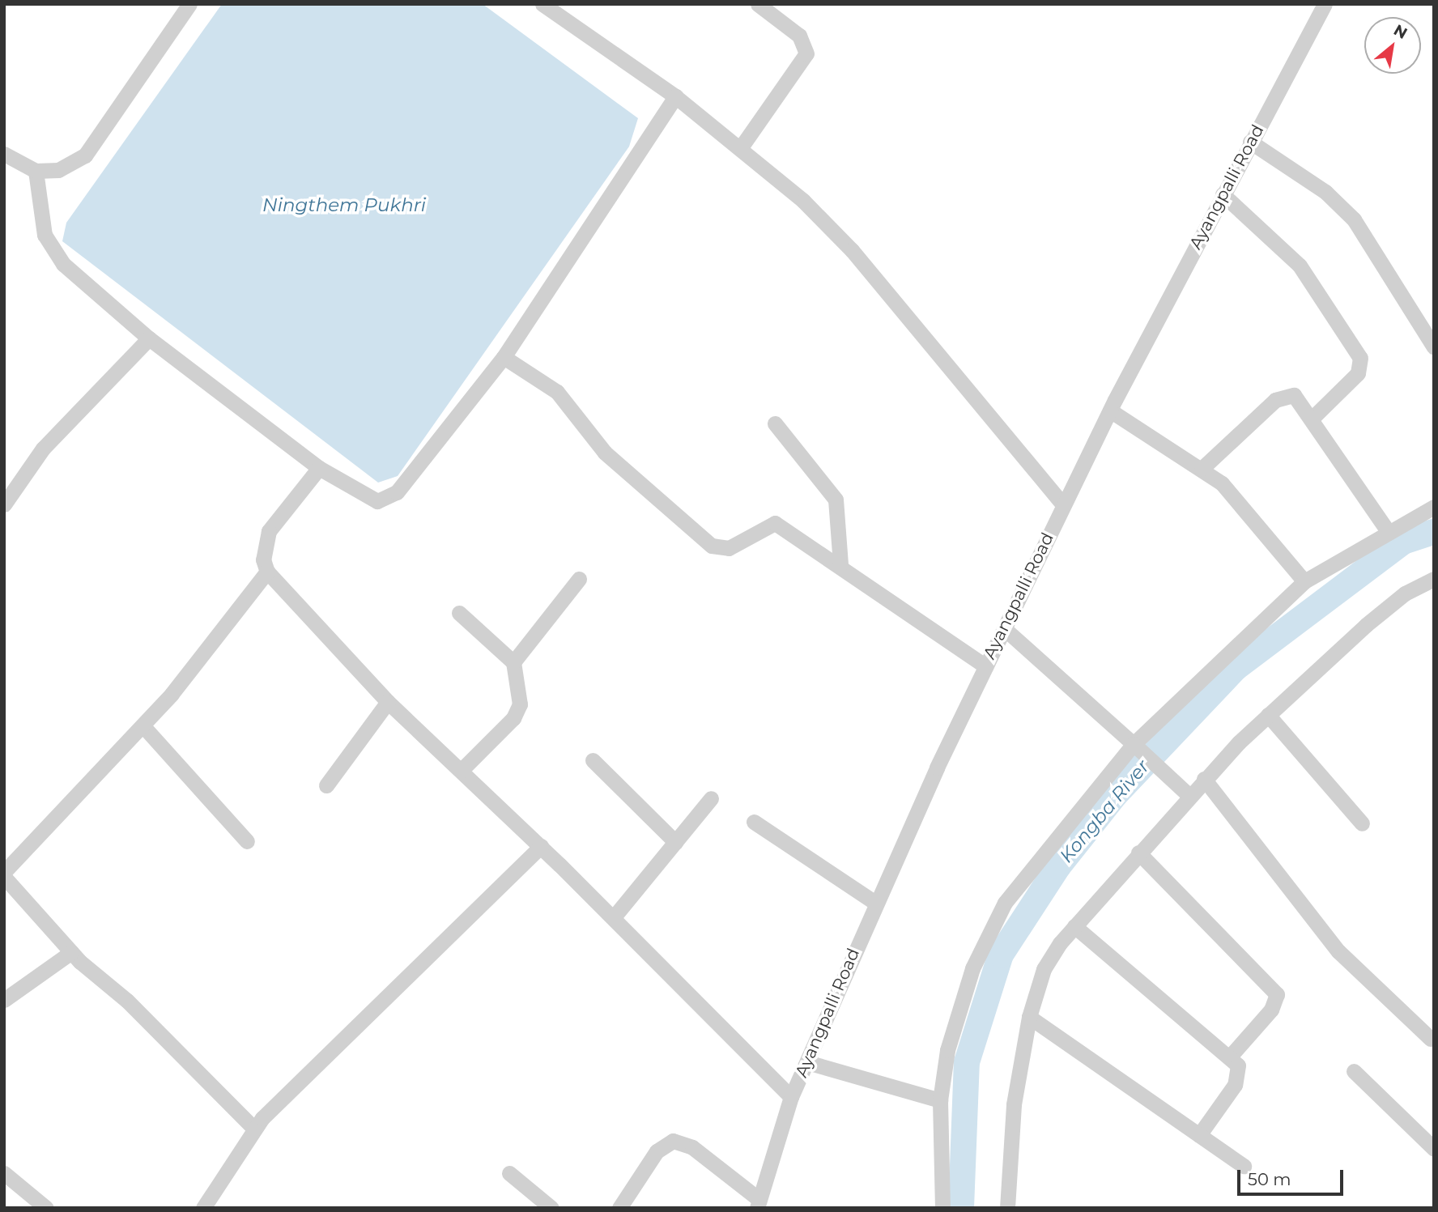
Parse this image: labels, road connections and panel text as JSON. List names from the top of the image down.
{
  "streets": {
    "street": ["Ayangpalli Road"]
  },
  "water": ["Ningthem Pukhri", "Kongba River"],
  "scale_bar": "50 m",
  "north": "top right"
}
